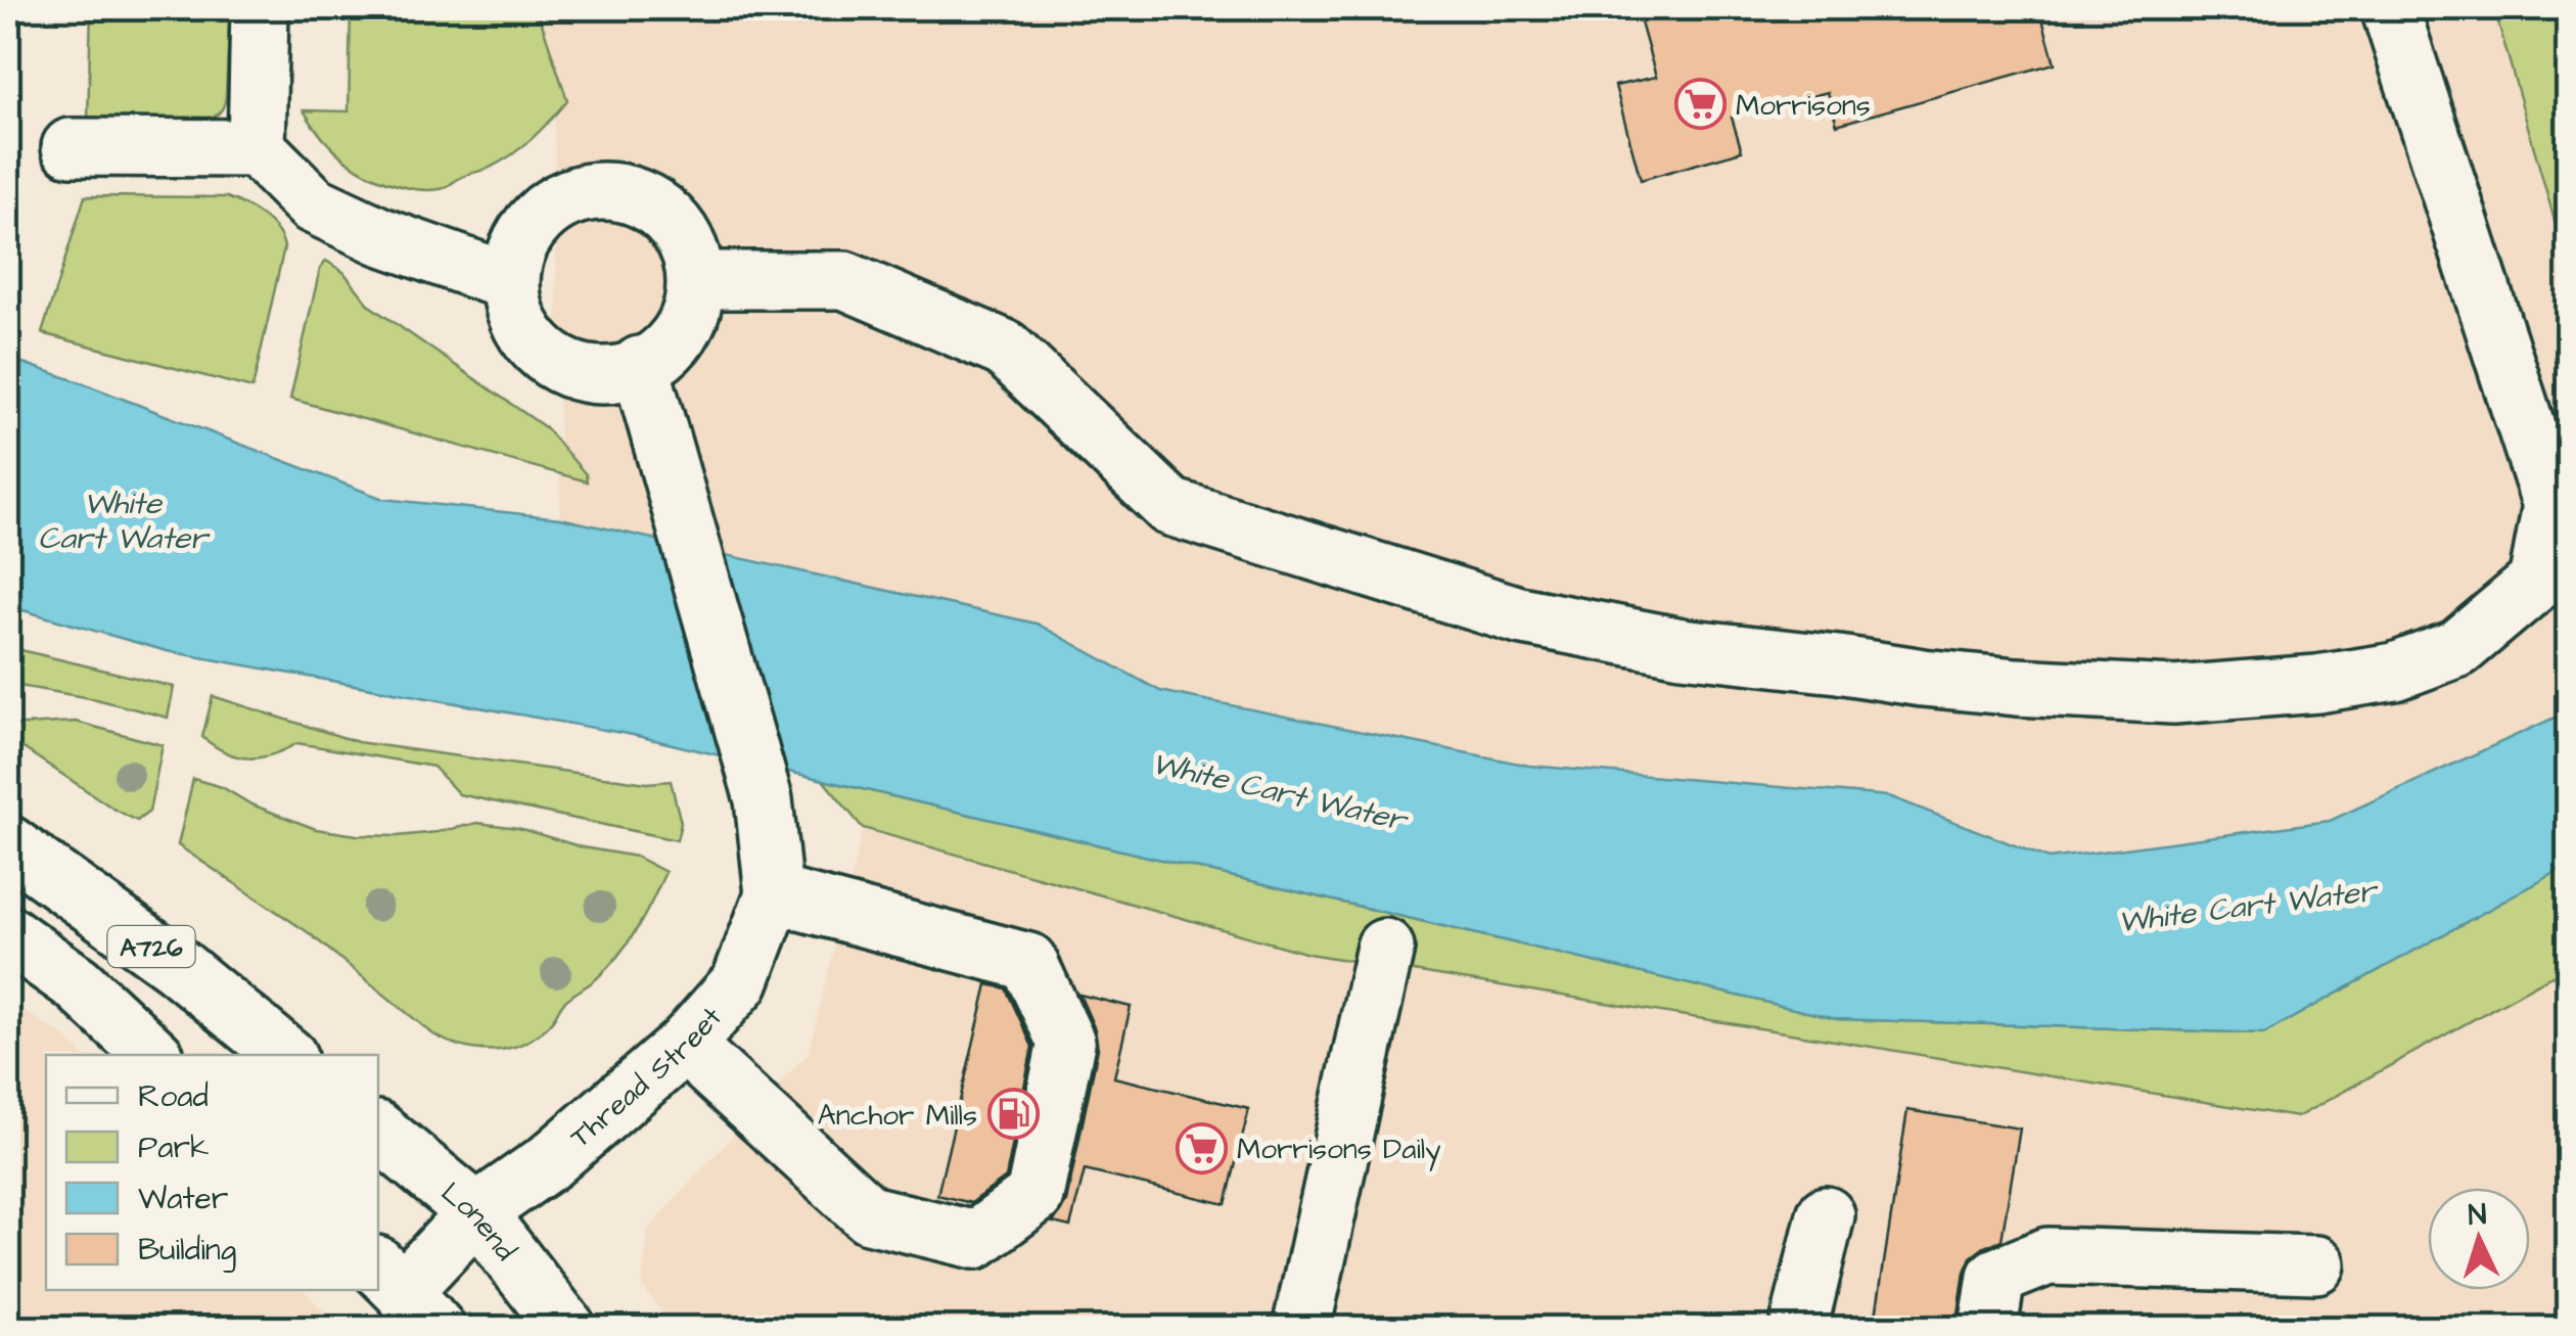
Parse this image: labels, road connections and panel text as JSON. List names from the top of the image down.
{
  "streets": {
    "street": ["A726", "Thread Street", "Lonend"]
  },
  "crossings": [
    ["Thread Street", "Lonend"]
  ],
  "water": ["White Cart Water"],
  "places": {
    "supermarket": ["Morrisons", "Morrisons Daily"],
    "fuel station": ["Anchor Mills"]
  },
  "legend": [
    "Road",
    "Park",
    "Water",
    "Building"
  ],
  "north": "top"
}
